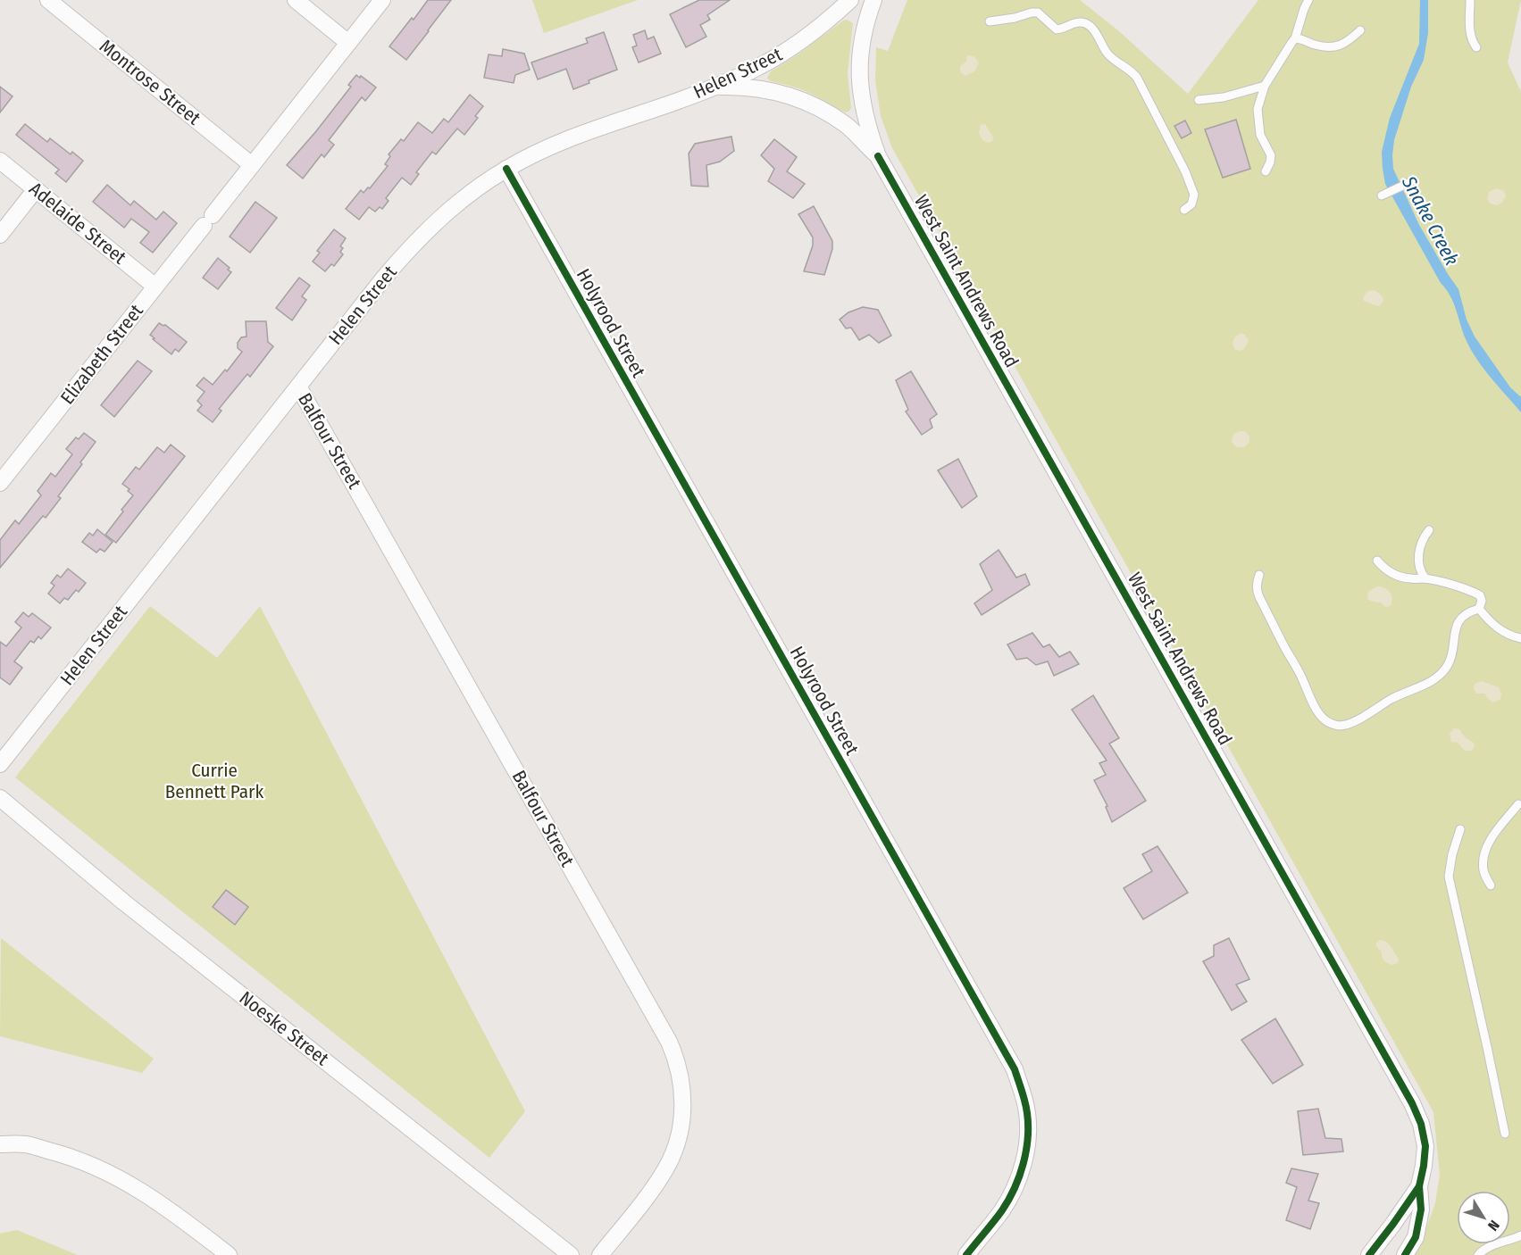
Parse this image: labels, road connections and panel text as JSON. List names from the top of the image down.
{
  "streets": {
    "street": [
      "Helen Street",
      "Montrose Street",
      "Adelaide Street",
      "West Saint Andrews Road",
      "Holyrood Street",
      "Elizabeth Street",
      "Balfour Street",
      "Noeske Street"
    ]
  },
  "crossings": [
    ["Helen Street", "West Saint Andrews Road"],
    ["Helen Street", "Holyrood Street"],
    ["Helen Street", "Balfour Street"],
    ["Montrose Street", "Elizabeth Street"],
    ["Adelaide Street", "Elizabeth Street"]
  ],
  "water": ["Snake Creek"],
  "parks": ["Currie Bennett Park"],
  "north": "bottom right"
}
